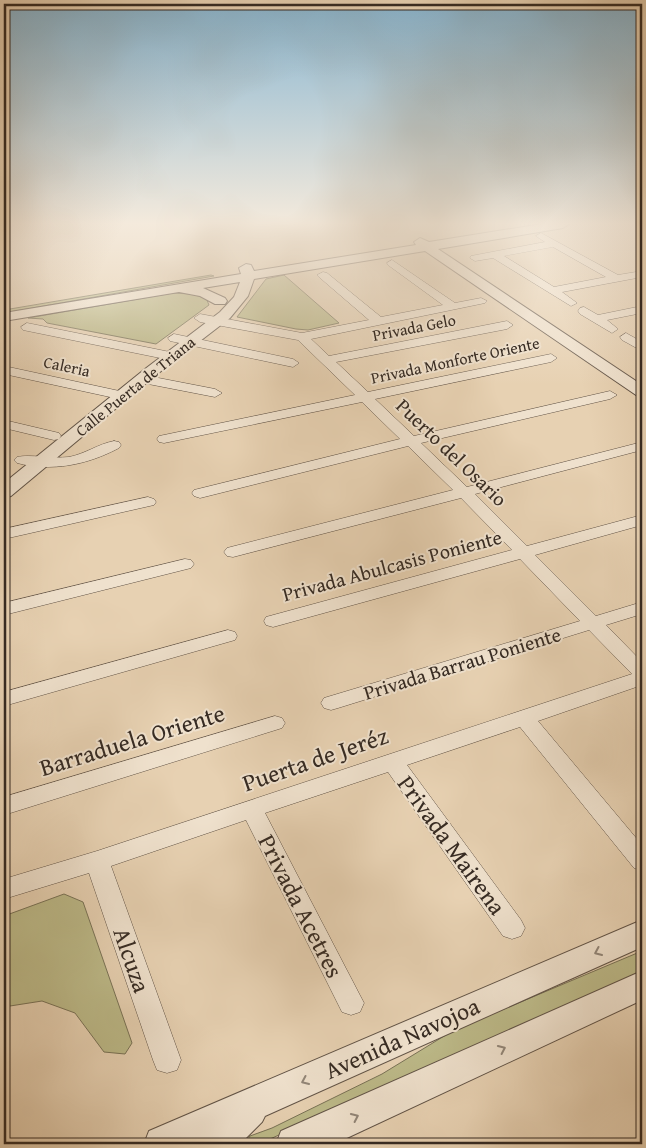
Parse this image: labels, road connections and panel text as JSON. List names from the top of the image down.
{
  "streets": {
    "street": [
      "Privada Gelo",
      "Privada Monforte Oriente",
      "Caleria",
      "Calle Puerta de Triana",
      "Puerto del Osario",
      "Privada Abulcasis Poniente",
      "Privada Barrau Poniente",
      "Barraduela Oriente",
      "Puerta de Jeréz",
      "Privada Mairena",
      "Privada Acetres",
      "Alcuza",
      "Avenida Navojoa"
    ]
  },
  "crossings": [
    ["Privada Gelo", "Puerto del Osario"],
    ["Privada Monforte Oriente", "Puerto del Osario"],
    ["Caleria", "Calle Puerta de Triana"],
    ["Puerto del Osario", "Privada Abulcasis Poniente"],
    ["Puerto del Osario", "Privada Barrau Poniente"],
    ["Puerta de Jeréz", "Privada Mairena"],
    ["Puerta de Jeréz", "Privada Acetres"],
    ["Puerta de Jeréz", "Alcuza"]
  ]
}
